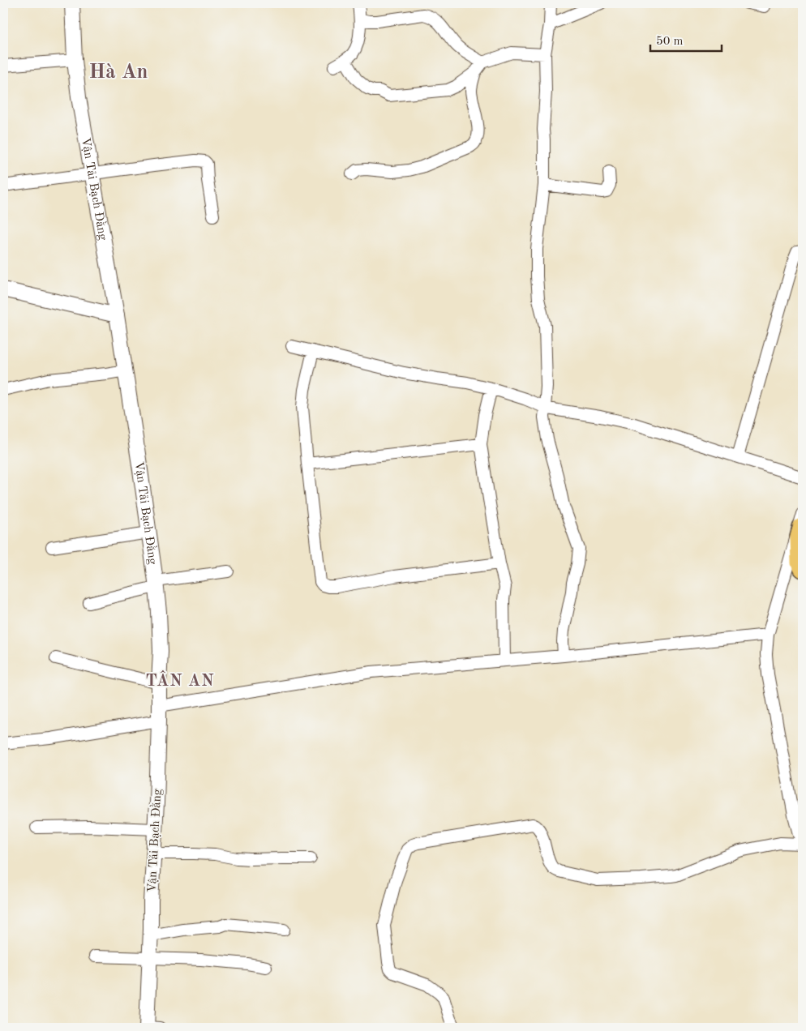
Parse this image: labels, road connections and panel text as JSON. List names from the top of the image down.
{
  "streets": {
    "street": ["Vận Tải Bạch Đằng"]
  },
  "districts": ["Hà An", "TÂN AN"],
  "scale_bar": "50 m"
}
